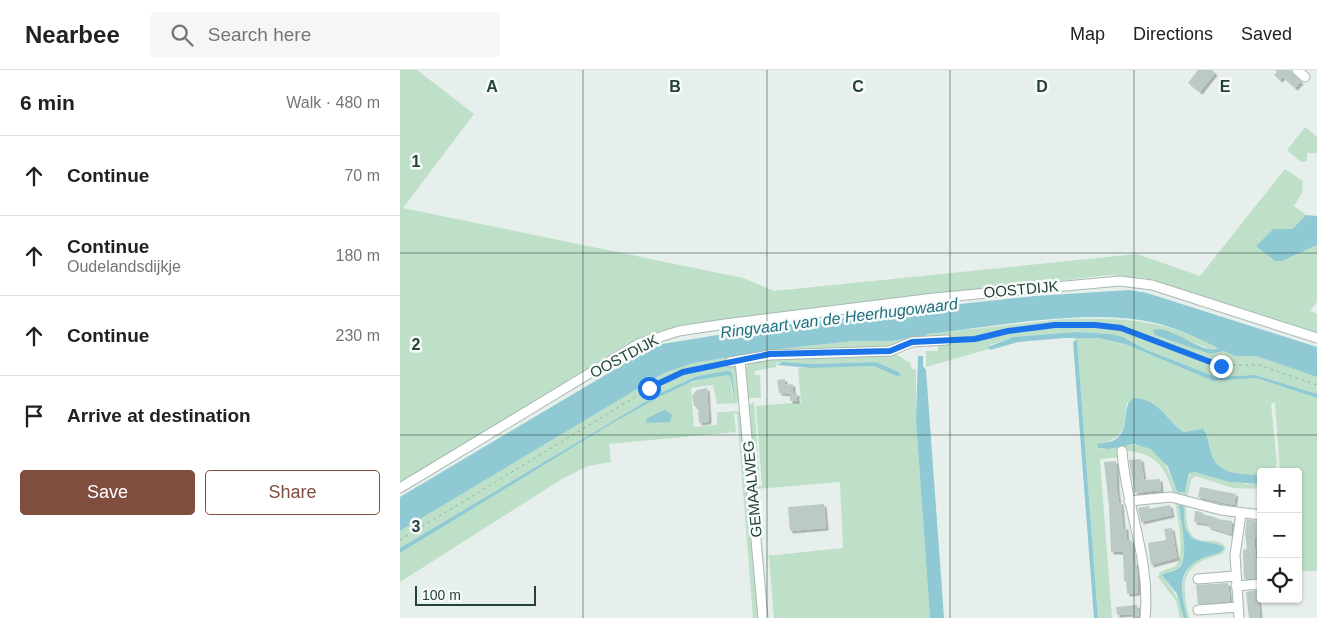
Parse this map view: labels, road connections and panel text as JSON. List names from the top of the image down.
{
  "streets": {
    "street": ["OOSTDIJK", "GEMAALWEG"]
  },
  "water": ["Ringvaart van de Heerhugowaard"],
  "scale_bar": "100 m",
  "page": {
    "header": "Nearbee",
    "search": "Search here",
    "nav": ["Map", "Directions", "Saved"],
    "heading": ["6 min", "Walk · 480 m"],
    "list": [
      ["Continue", "70 m"],
      ["Continue", "Oudelandsdijkje", "180 m"],
      ["Continue", "230 m"],
      "Arrive at destination"
    ],
    "buttons": ["Save", "Share"],
    "map_buttons": ["+", "−"],
    "scale": "100 m"
  },
  "grid": {
    "columns": [
      "A",
      "B",
      "C",
      "D",
      "E"
    ],
    "rows": ["1", "2", "3"]
  }
}
